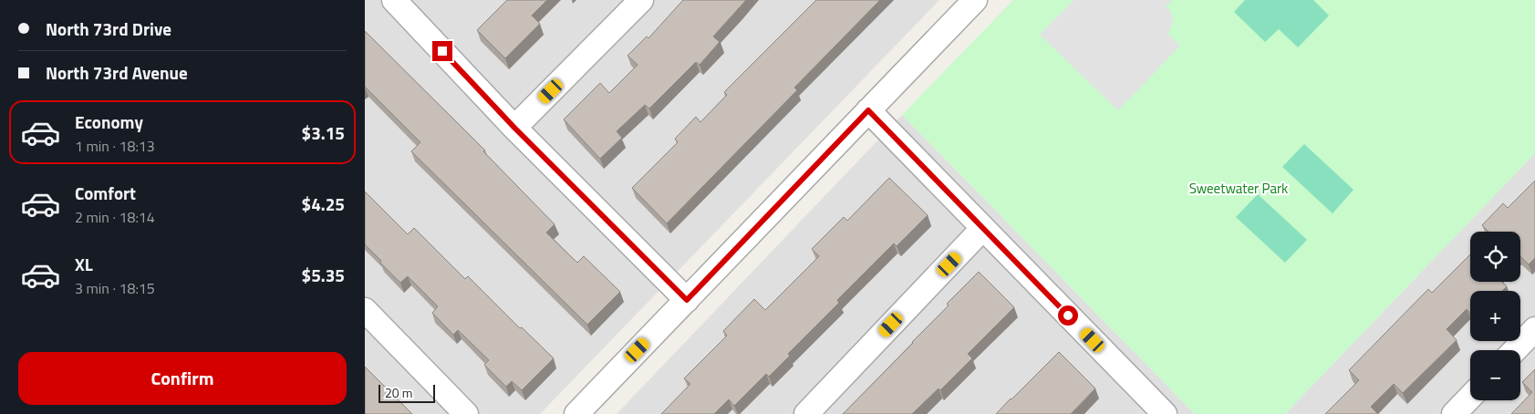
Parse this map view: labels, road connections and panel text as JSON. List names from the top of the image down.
{
  "parks": ["Sweetwater Park"],
  "scale_bar": "20 m",
  "page": {
    "banner": ["North 73rd Drive", "North 73rd Avenue"],
    "list": [
      {
        "name": "Economy",
        "note": "1 min · 18:13",
        "value": "$3.15"
      },
      {
        "name": "Comfort",
        "note": "2 min · 18:14",
        "value": "$4.25"
      },
      {
        "name": "XL",
        "note": "3 min · 18:15",
        "value": "$5.35"
      }
    ],
    "map_buttons": ["+", "−"],
    "buttons": "Confirm",
    "scale": "20 m"
  }
}
